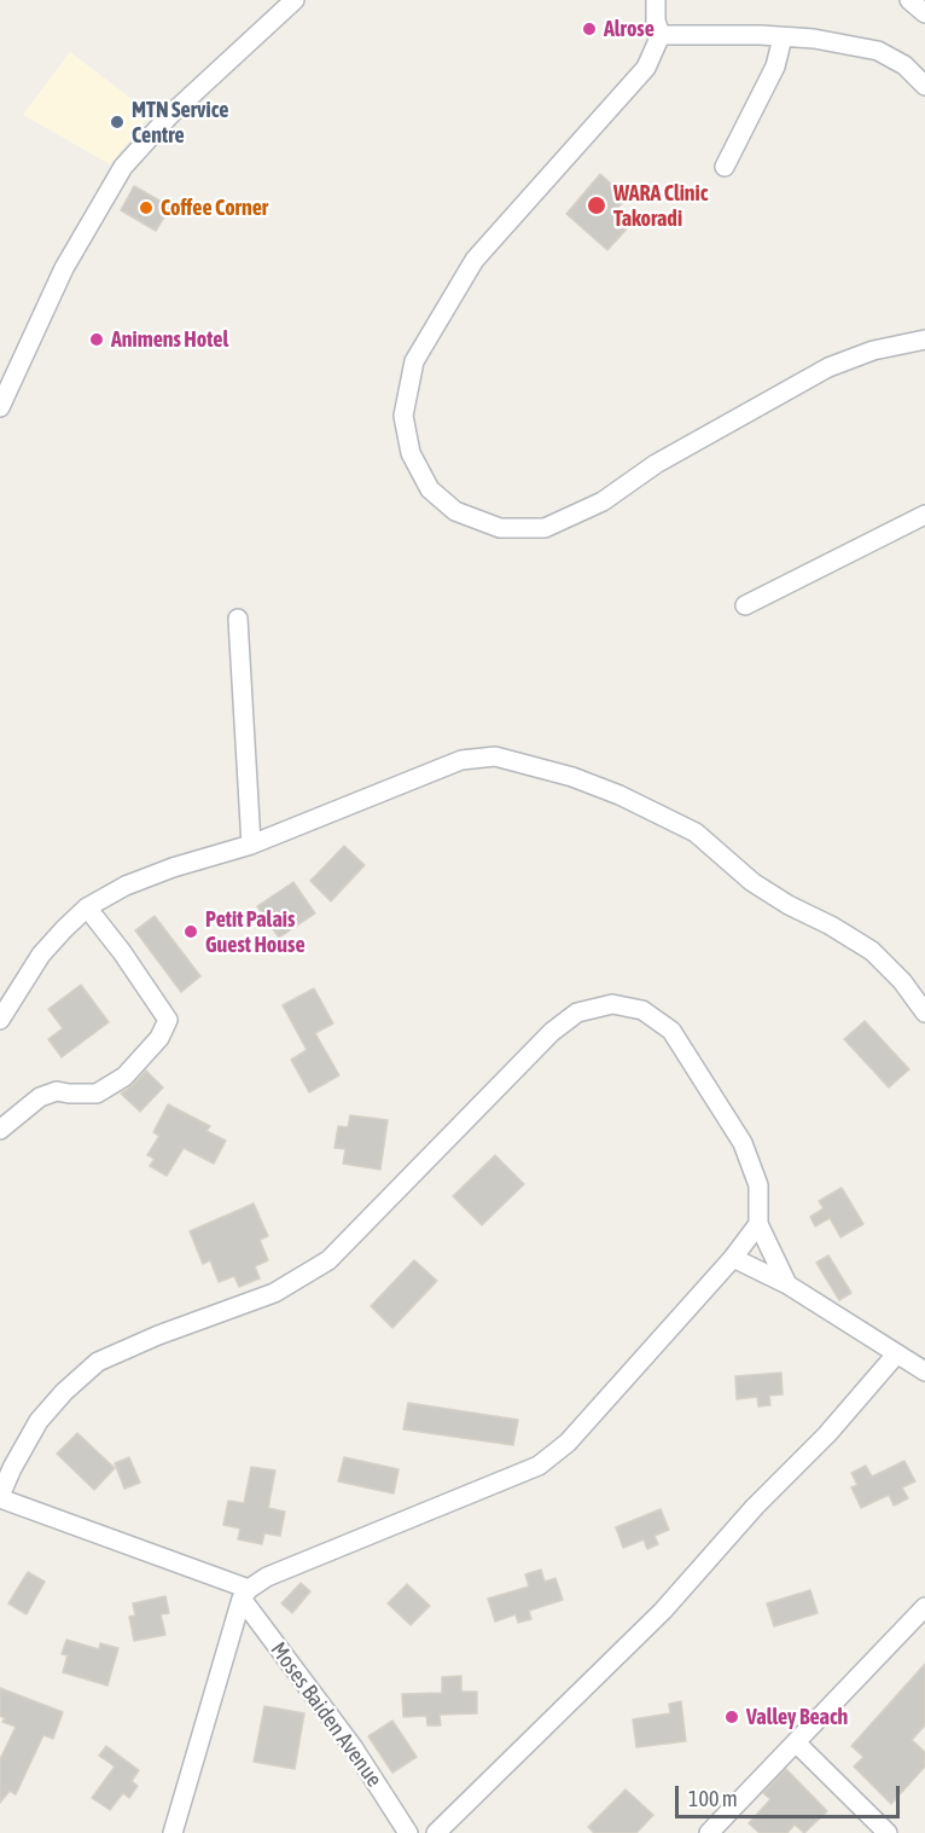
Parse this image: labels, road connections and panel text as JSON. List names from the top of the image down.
{
  "streets": {
    "street": ["Moses Baiden Avenue"]
  },
  "places": [
    "Alrose",
    "MTN Service Centre",
    "WARA Clinic Takoradi",
    "Coffee Corner",
    "Animens Hotel",
    "Petit Palais Guest House",
    "Valley Beach"
  ],
  "scale_bar": "100 m"
}
